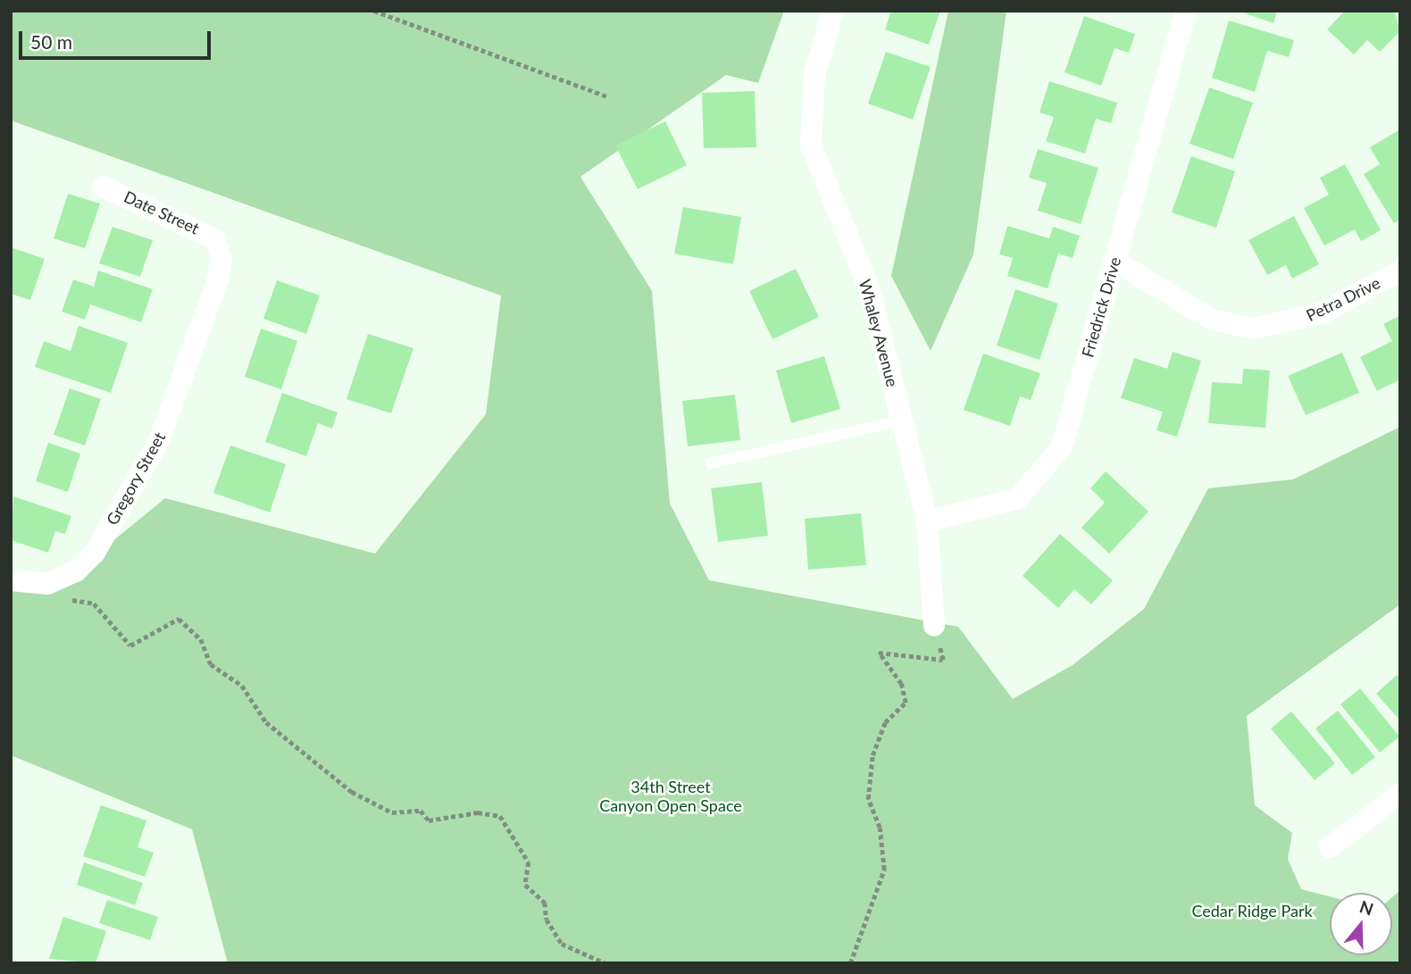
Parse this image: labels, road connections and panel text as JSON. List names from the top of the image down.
{
  "streets": {
    "street": [
      "Date Street",
      "Petra Drive",
      "Friedrick Drive",
      "Whaley Avenue",
      "Gregory Street"
    ]
  },
  "crossings": [
    ["Date Street", "Gregory Street"],
    ["Petra Drive", "Friedrick Drive"],
    ["Friedrick Drive", "Whaley Avenue"]
  ],
  "parks": ["34th Street Canyon Open Space", "Cedar Ridge Park"],
  "scale_bar": "50 m",
  "north": "top"
}
